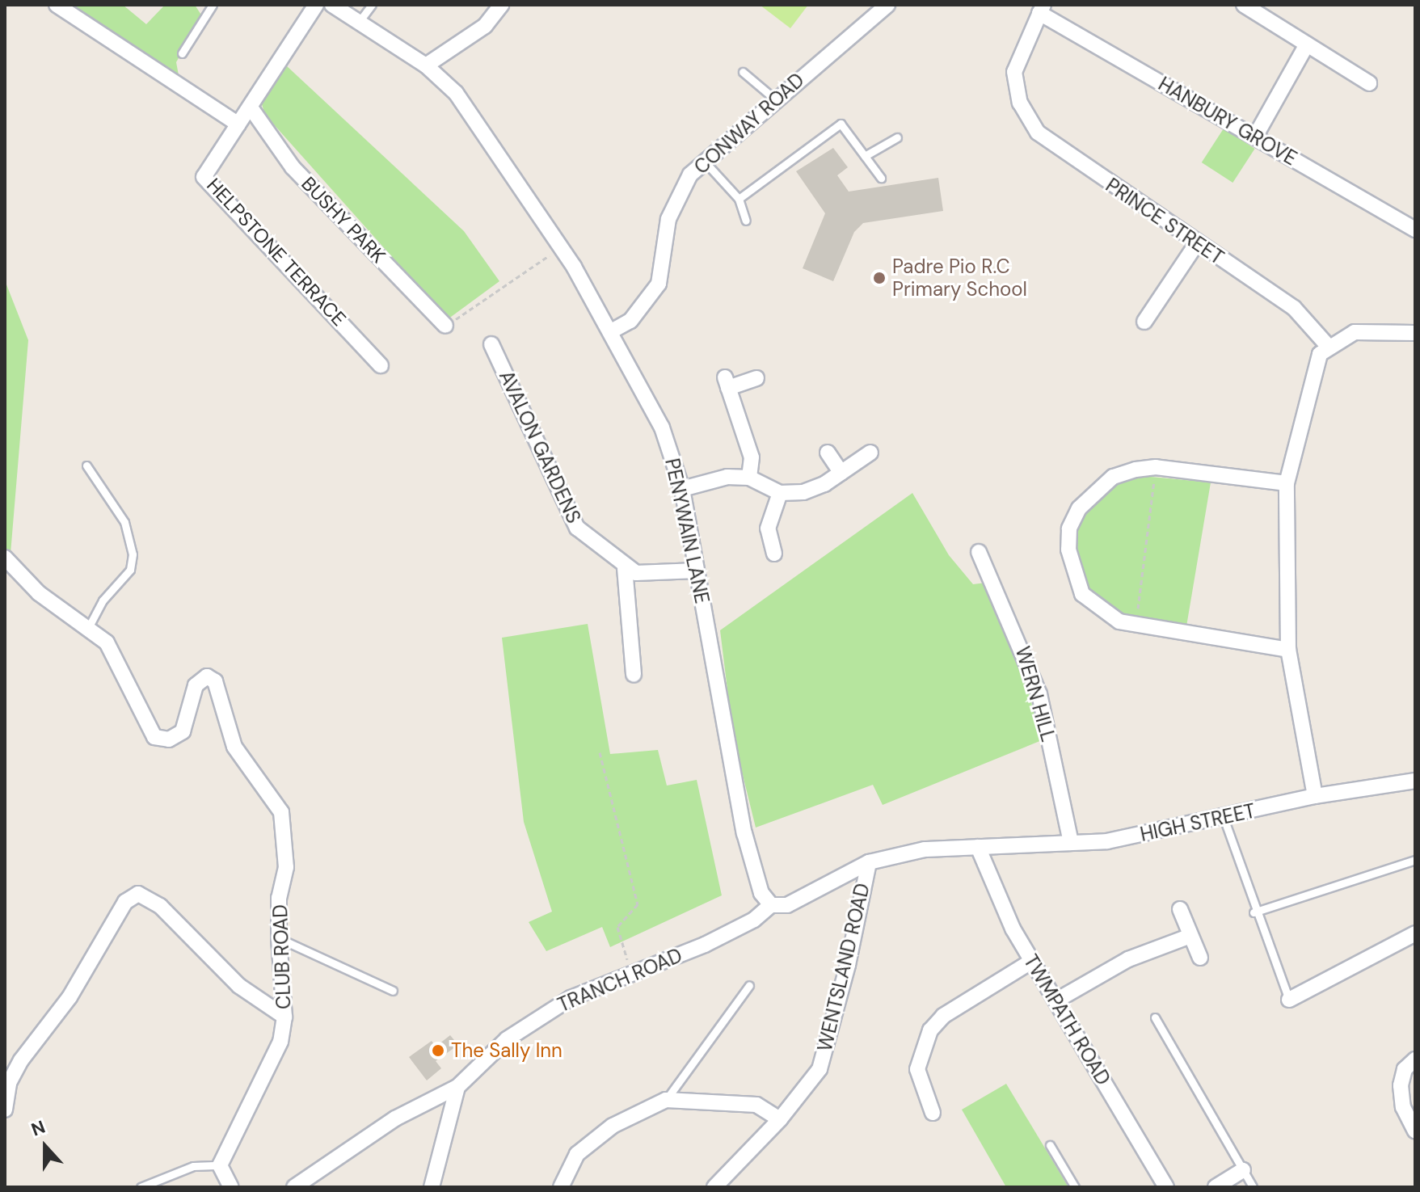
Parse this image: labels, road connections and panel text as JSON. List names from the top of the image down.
{
  "streets": {
    "street": [
      "HANBURY GROVE",
      "CONWAY ROAD",
      "BUSHY PARK",
      "PRINCE STREET",
      "HELPSTONE TERRACE",
      "AVALON GARDENS",
      "PENYWAIN LANE",
      "WERN HILL",
      "HIGH STREET",
      "CLUB ROAD",
      "WENTSLAND ROAD",
      "TRANCH ROAD",
      "TWMPATH ROAD"
    ]
  },
  "crossings": [
    ["HANBURY GROVE", "PRINCE STREET"],
    ["CONWAY ROAD", "PENYWAIN LANE"],
    ["BUSHY PARK", "HELPSTONE TERRACE"],
    ["PENYWAIN LANE", "TRANCH ROAD"],
    ["WERN HILL", "HIGH STREET"],
    ["HIGH STREET", "TRANCH ROAD"],
    ["HIGH STREET", "TWMPATH ROAD"],
    ["WENTSLAND ROAD", "TRANCH ROAD"],
    ["TRANCH ROAD", "TWMPATH ROAD"]
  ],
  "places": ["Padre Pio R.C Primary School", "The Sally Inn"],
  "north": "top"
}
